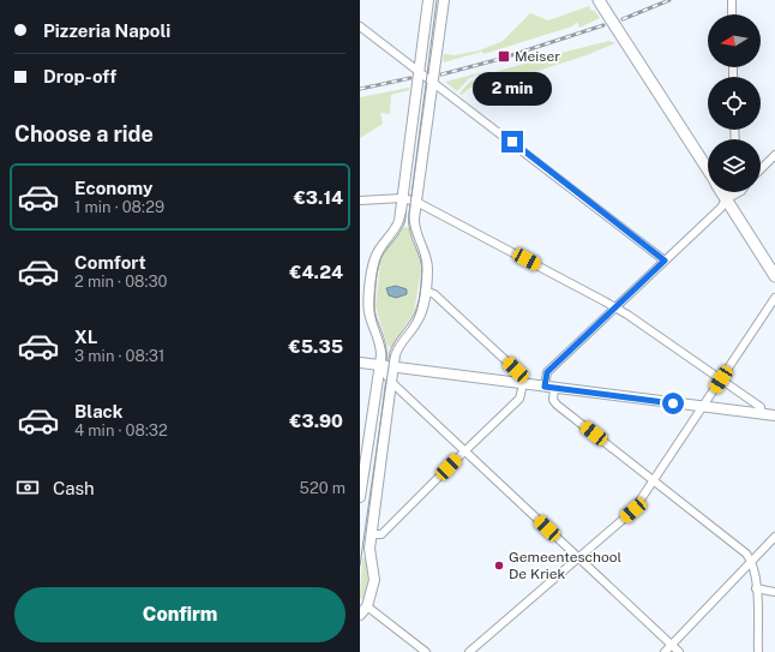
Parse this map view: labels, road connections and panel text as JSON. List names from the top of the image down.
{
  "places": {
    "transit": ["Meiser"],
    "other": ["Gemeenteschool De Kriek"]
  },
  "north": "left",
  "page": {
    "banner": ["Pizzeria Napoli", "Drop-off"],
    "bubble": "2 min",
    "heading": "Choose a ride",
    "list": [
      {
        "name": "Economy",
        "note": "1 min · 08:29",
        "value": "€3.14"
      },
      {
        "name": "Comfort",
        "note": "2 min · 08:30",
        "value": "€4.24"
      },
      {
        "name": "XL",
        "note": "3 min · 08:31",
        "value": "€5.35"
      },
      {
        "name": "Black",
        "note": "4 min · 08:32",
        "value": "€3.90"
      }
    ],
    "pay": ["Cash", "520 m"],
    "buttons": "Confirm"
  }
}
